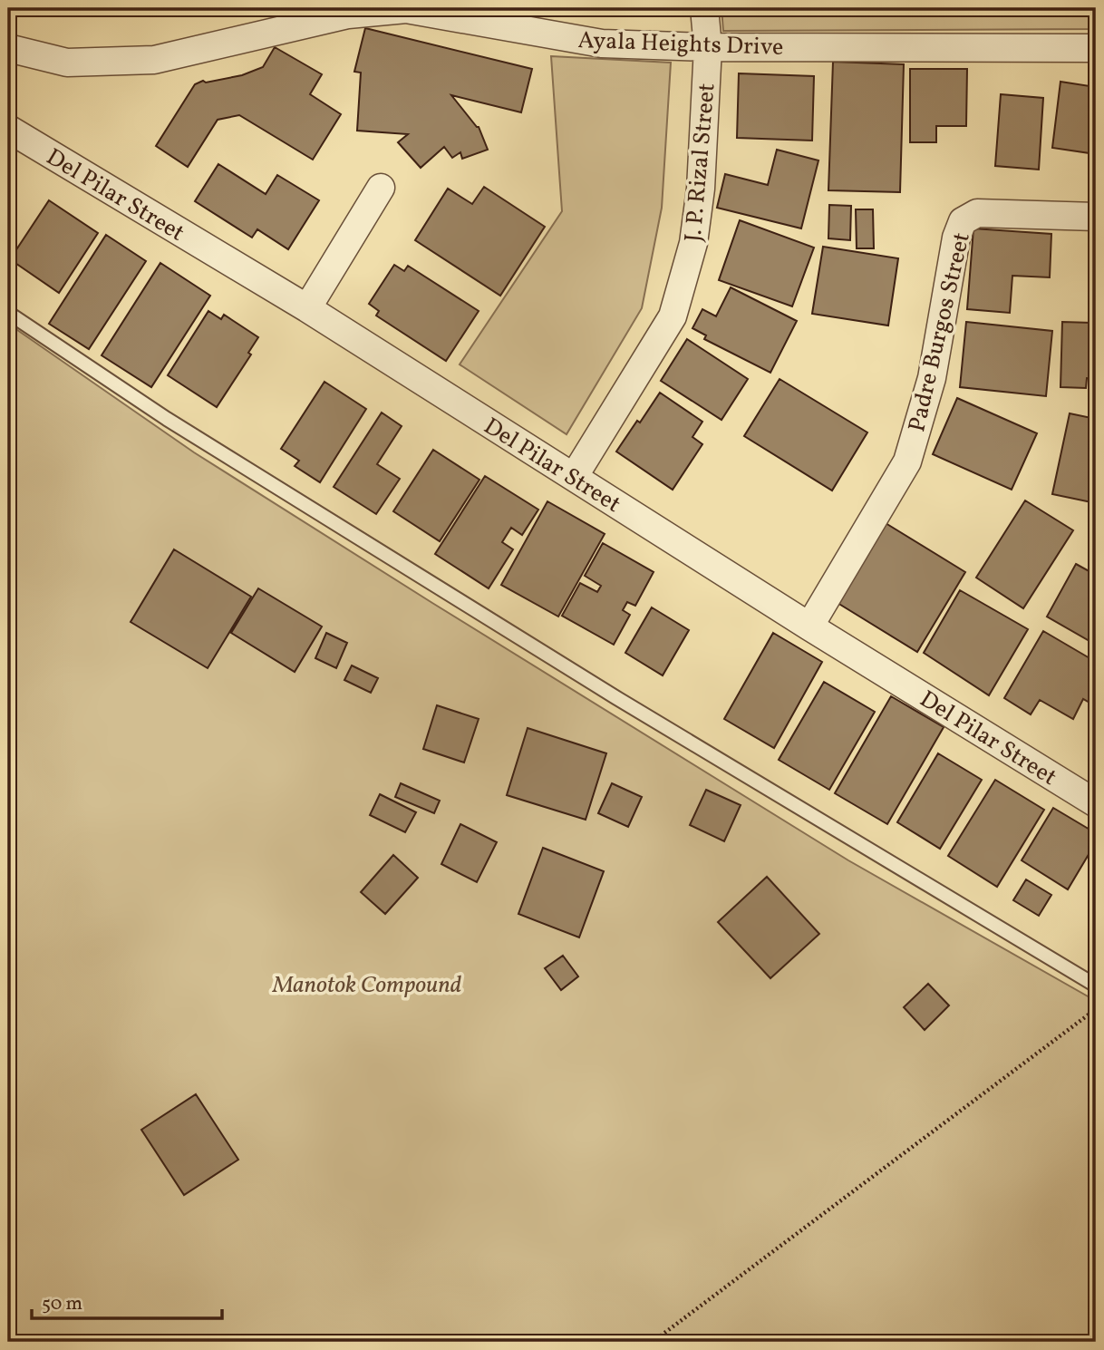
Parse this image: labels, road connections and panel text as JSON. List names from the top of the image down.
{
  "streets": {
    "street": [
      "Ayala Heights Drive",
      "J. P. Rizal Street",
      "Del Pilar Street",
      "Padre Burgos Street"
    ]
  },
  "crossings": [
    ["Ayala Heights Drive", "J. P. Rizal Street"],
    ["J. P. Rizal Street", "Del Pilar Street"],
    ["Del Pilar Street", "Padre Burgos Street"]
  ],
  "parks": ["Manotok Compound"],
  "scale_bar": "50 m"
}
